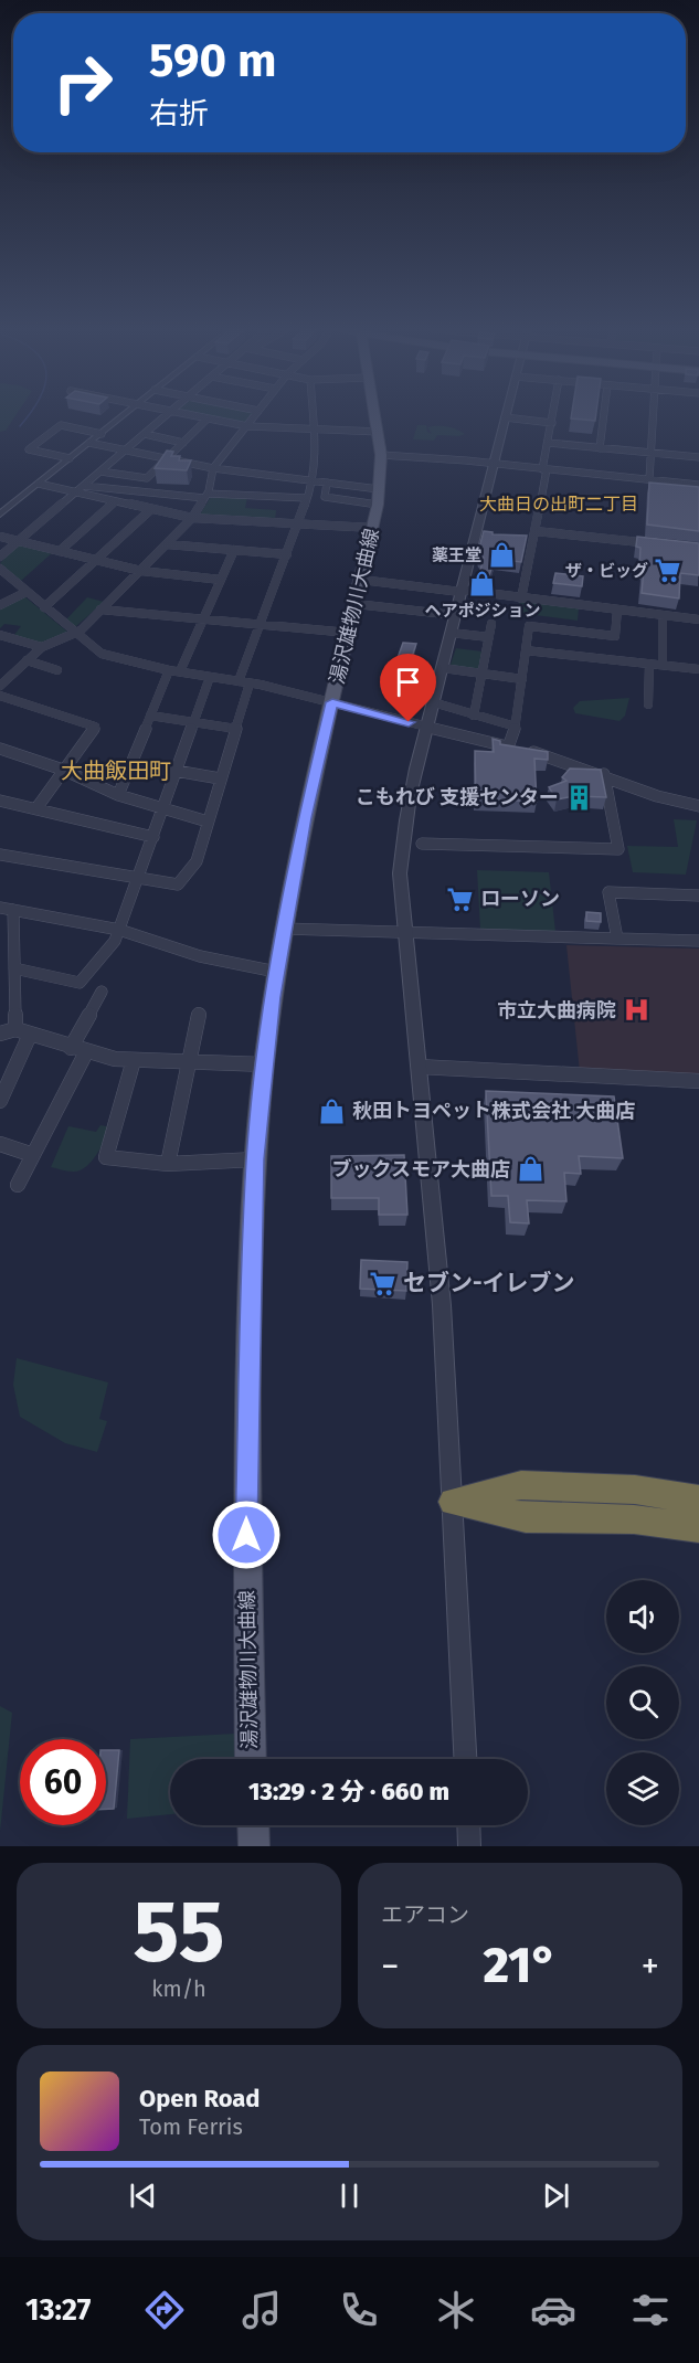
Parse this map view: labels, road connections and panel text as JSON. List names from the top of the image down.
{
  "streets": {
    "main road": ["湯沢雄物川大曲線"]
  },
  "districts": ["大曲日の出町二丁目", "大曲飯田町"],
  "places": {
    "shop": [
      "薬王堂",
      "ヘアポジション",
      "秋田トヨペット株式会社 大曲店",
      "ブックスモア大曲店"
    ],
    "supermarket": ["ザ・ビッグ", "ローソン", "セブン-イレブン"],
    "building": ["こもれび 支援センター"],
    "hospital": ["市立大曲病院"]
  },
  "page": {
    "turn": ["590 m", "右折"],
    "limit": "60",
    "trip": "13:29 · 2 分 · 660 m",
    "tile": [
      ["55", "km/h"],
      "エアコン"
    ],
    "heat": ["−", "21°", "+"],
    "song": ["Open Road", "Tom Ferris"],
    "tabs": "13:27"
  }
}
